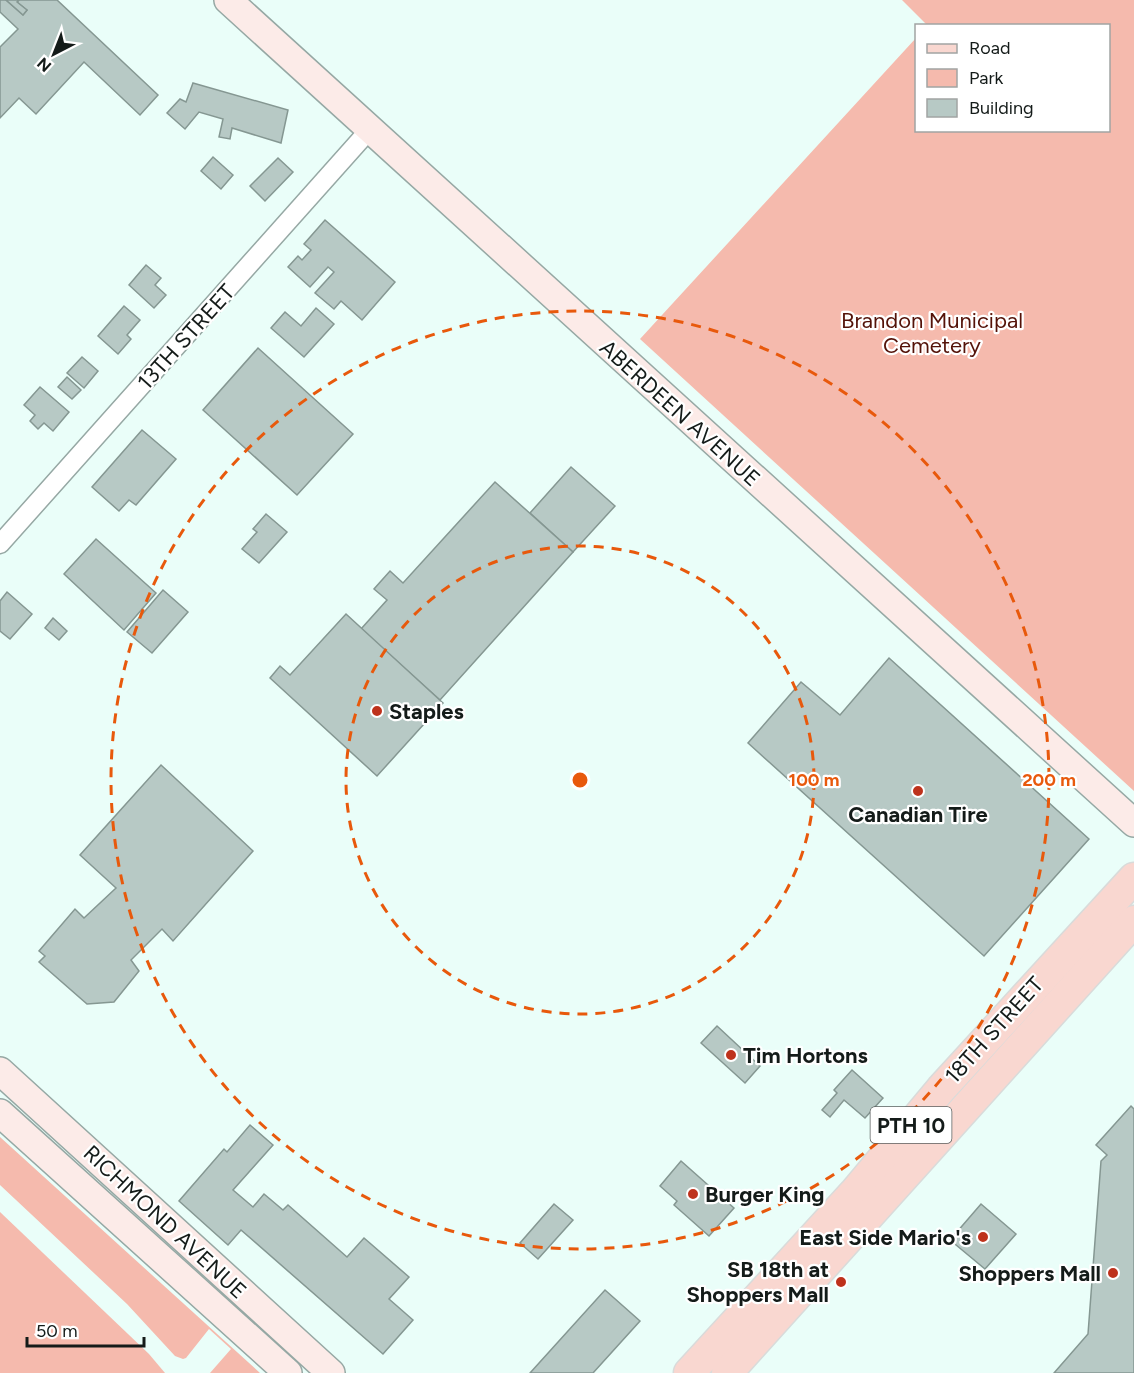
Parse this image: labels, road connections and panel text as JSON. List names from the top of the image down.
{
  "streets": {
    "main road": ["18TH STREET", "PTH 10"],
    "street": ["13TH STREET", "ABERDEEN AVENUE", "RICHMOND AVENUE"]
  },
  "crossings": [
    ["13TH STREET", "ABERDEEN AVENUE"]
  ],
  "parks": ["Brandon Municipal Cemetery"],
  "places": [
    "Staples",
    "Canadian Tire",
    "Tim Hortons",
    "Burger King",
    "East Side Mario's",
    "Shoppers Mall",
    "SB 18th at Shoppers Mall"
  ],
  "legend": ["Road", "Park", "Building"],
  "scale_bar": "50 m",
  "north": "bottom left",
  "rings": ["100 m", "200 m"]
}
